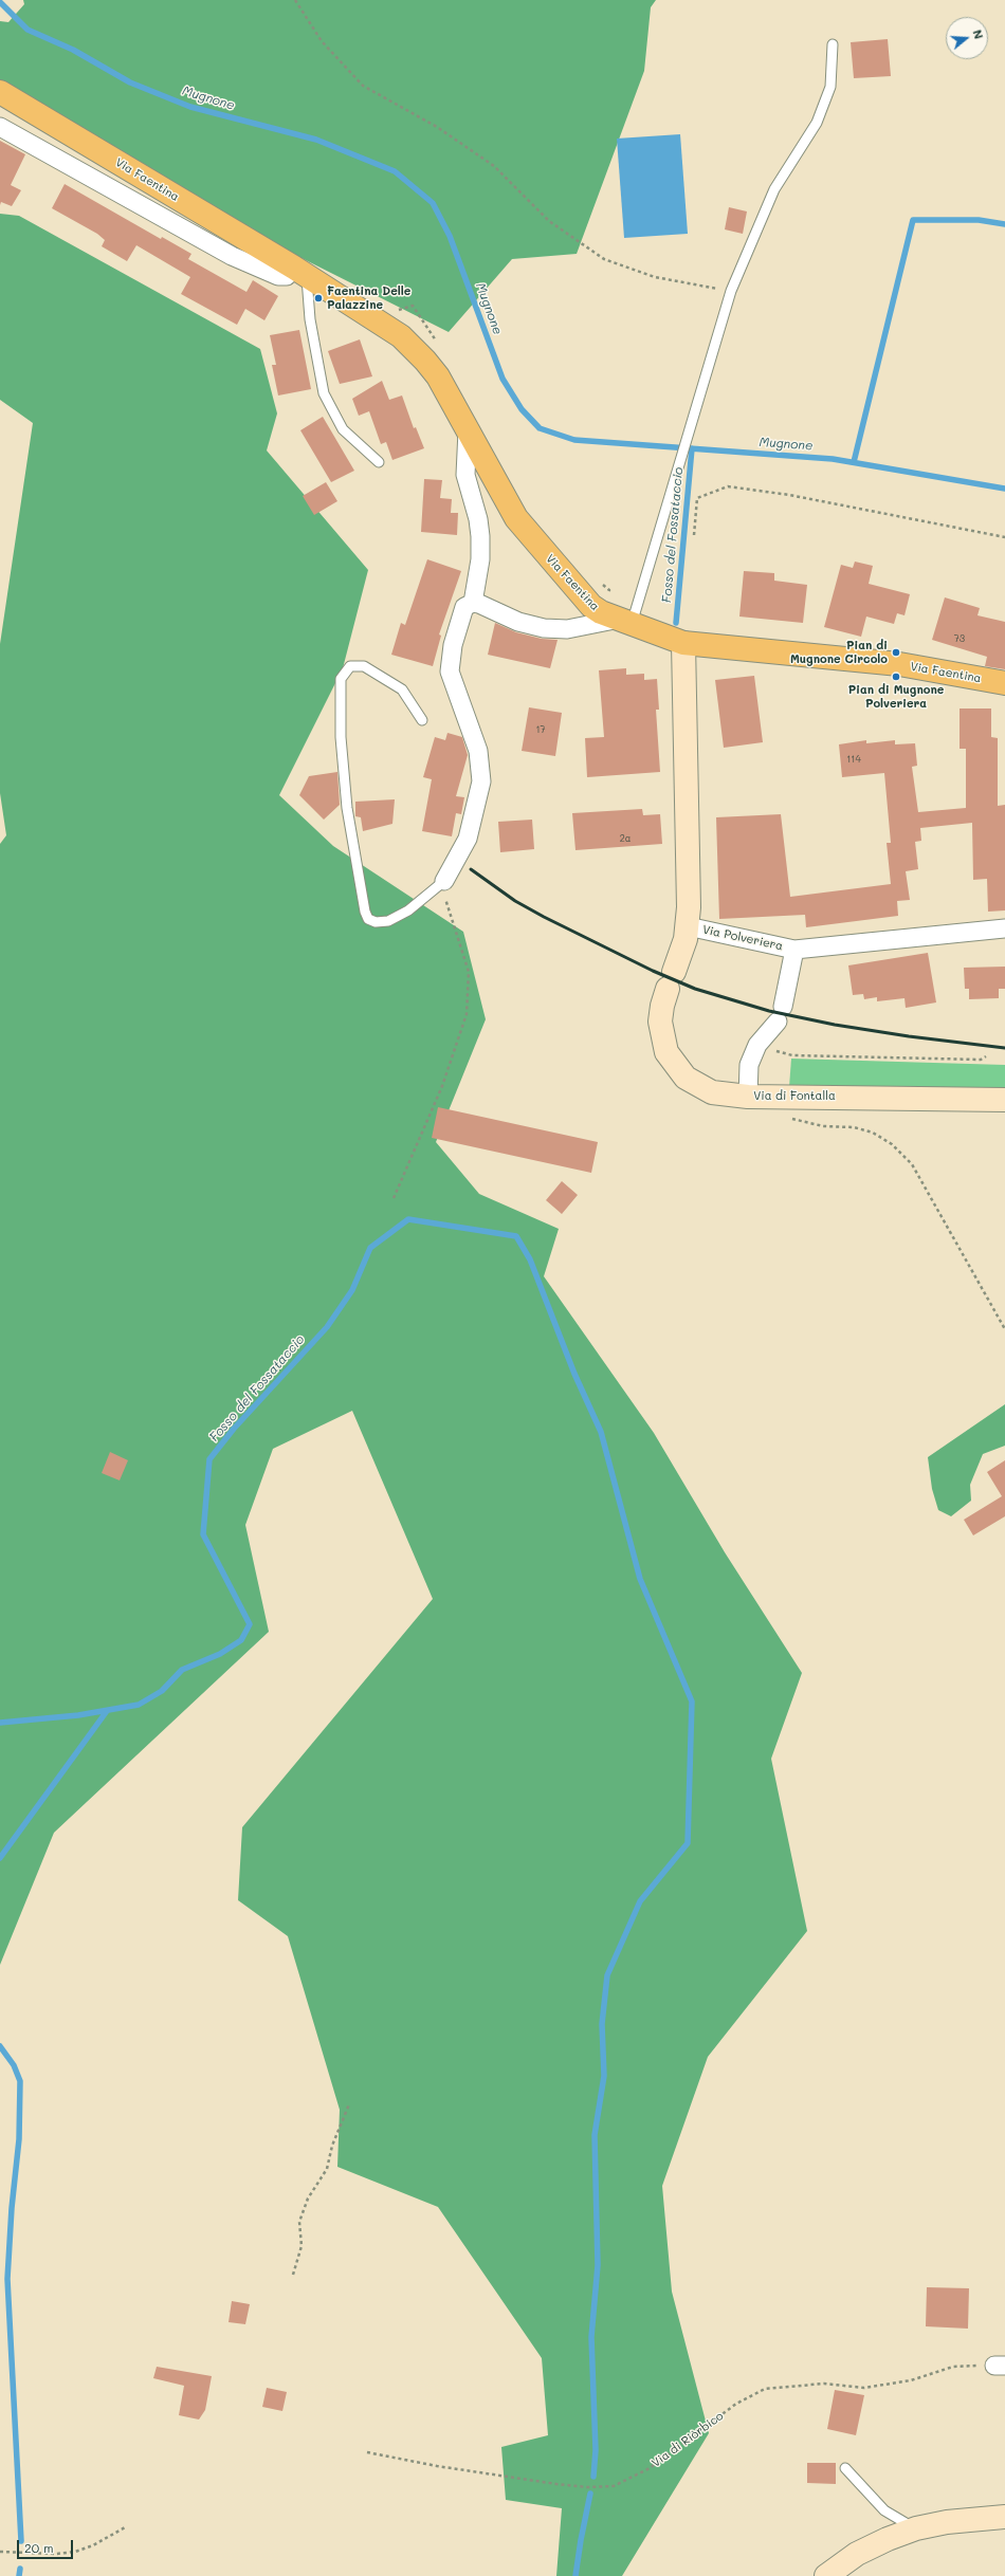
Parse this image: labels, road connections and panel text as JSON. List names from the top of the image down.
{
  "streets": {
    "main road": ["Via Faentina"],
    "street": ["Via Polveriera", "Via di Fontalla"],
    "path": ["Via di Riòrbico"]
  },
  "crossings": [
    ["Via Faentina", "Via Polveriera"],
    ["Via Polveriera", "Via di Fontalla"]
  ],
  "water": ["Mugnone", "Fosso del Fossataccio"],
  "places": ["Faentina Delle Palazzine", "Pian di Mugnone Circolo", "Pian di Mugnone Polveriera"],
  "house_numbers": [
    "73",
    "17",
    "114",
    "2a"
  ],
  "scale_bar": "20 m",
  "north": "right"
}
